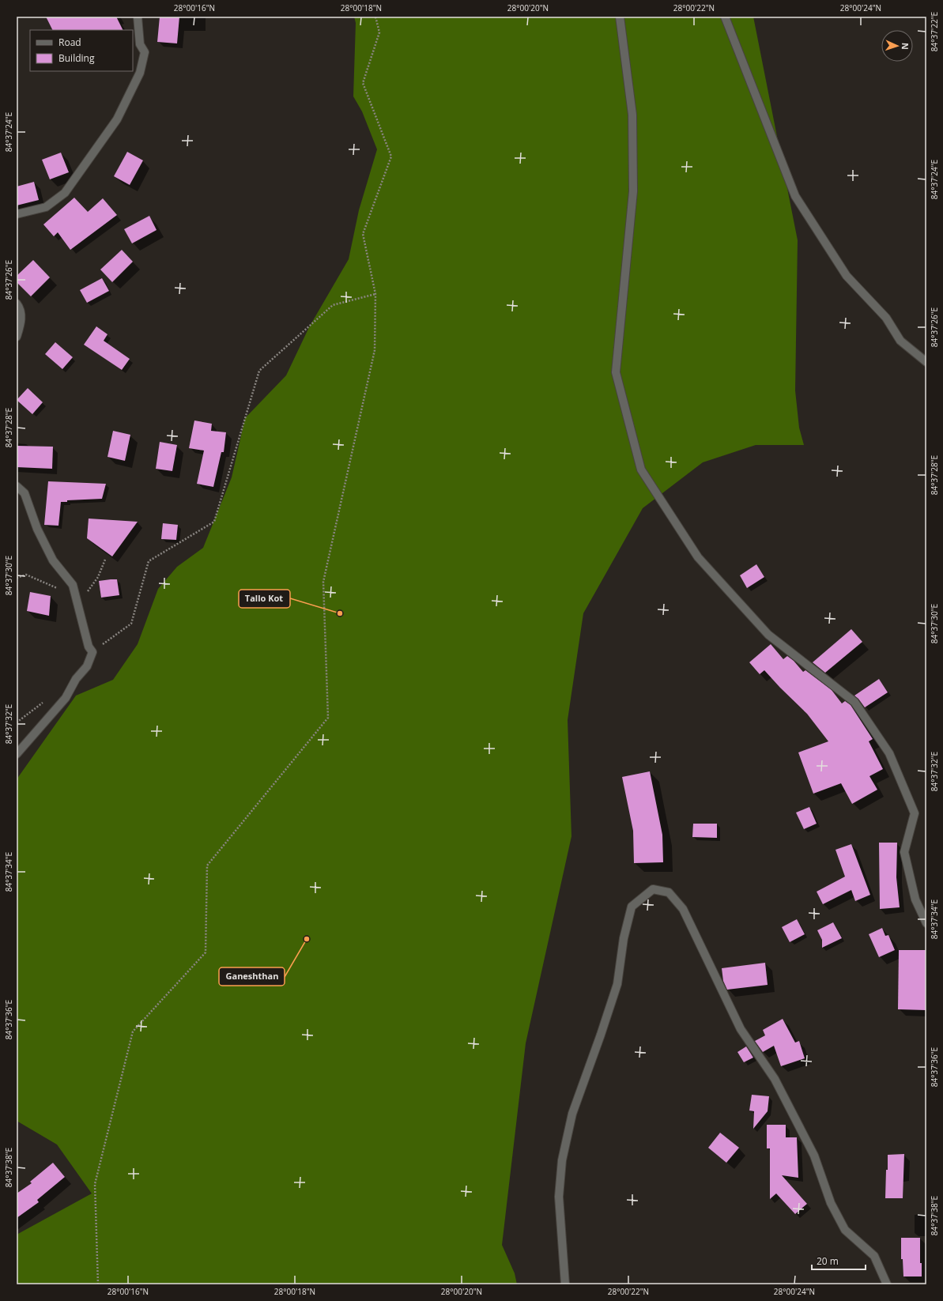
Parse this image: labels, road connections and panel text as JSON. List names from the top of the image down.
{
  "places": ["Tallo Kot", "Ganeshthan"],
  "legend": ["Road", "Building"],
  "scale_bar": "20 m",
  "north": "right",
  "coordinates": [
    "28°00'16\"N",
    "28°00'18\"N",
    "28°00'20\"N",
    "28°00'22\"N",
    "28°00'24\"N",
    "84°37'22\"E",
    "84°37'24\"E",
    "84°37'26\"E",
    "84°37'28\"E",
    "84°37'30\"E",
    "84°37'32\"E",
    "84°37'34\"E",
    "84°37'36\"E",
    "84°37'38\"E"
  ]
}
